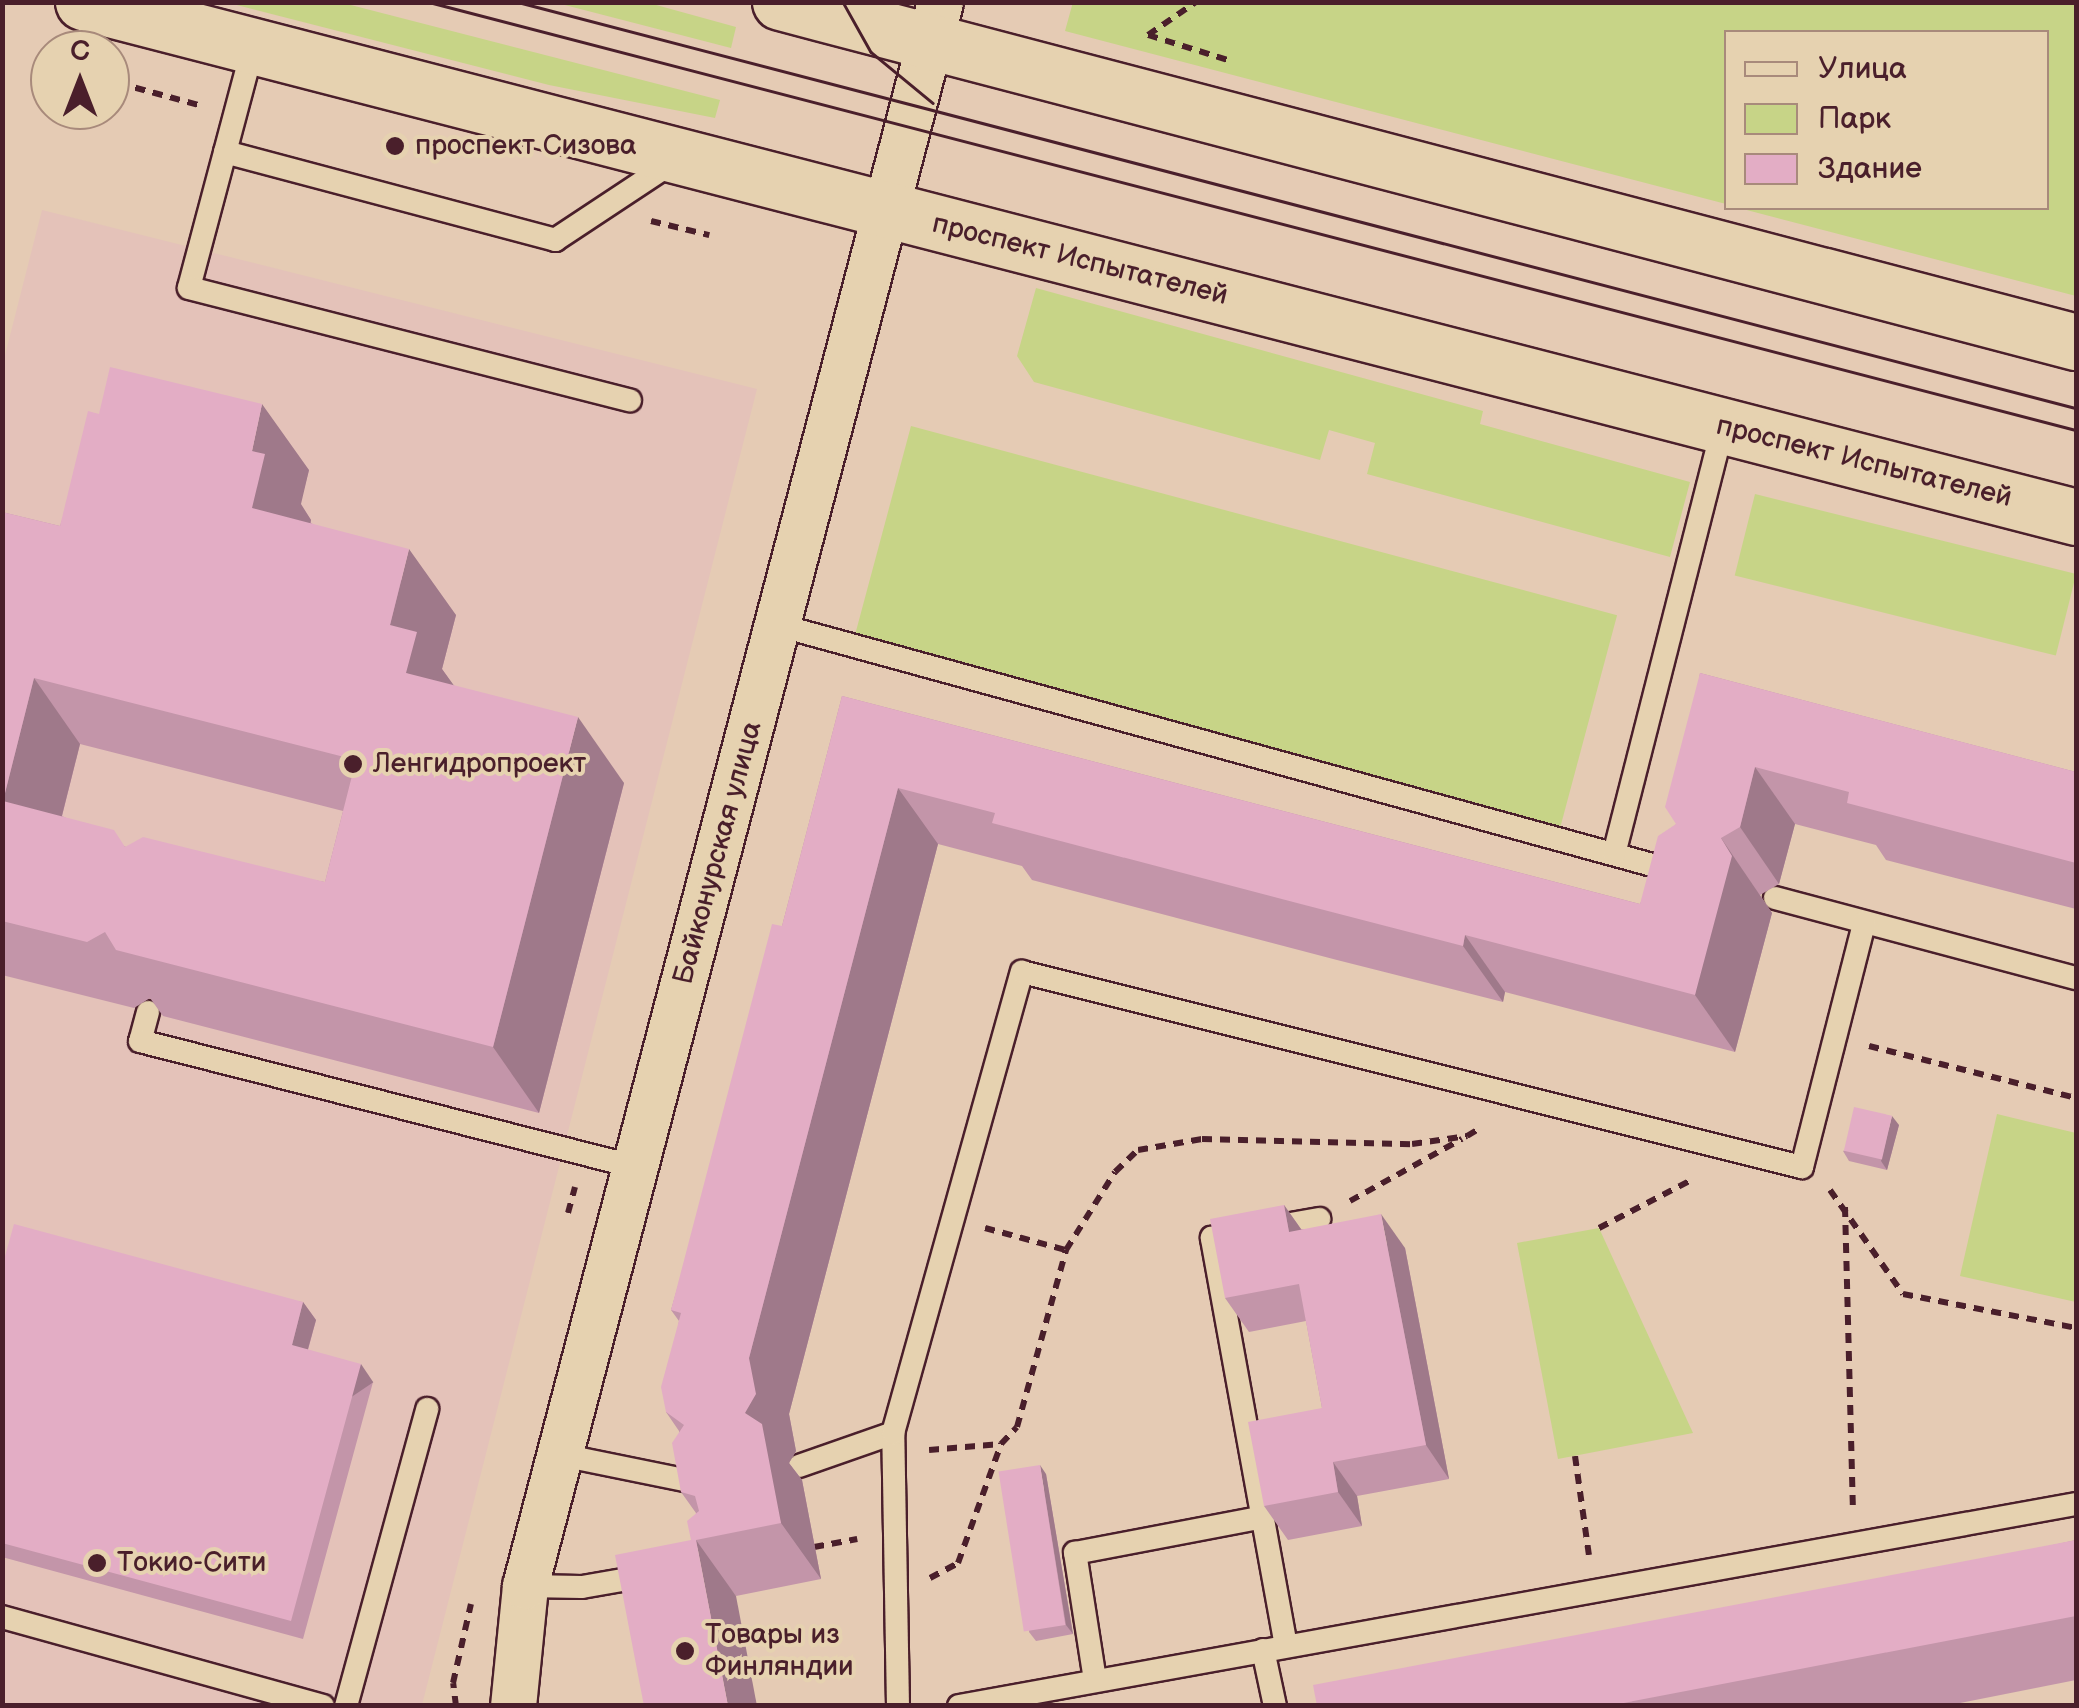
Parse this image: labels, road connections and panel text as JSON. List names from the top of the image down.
{
  "streets": {
    "main road": ["проспект Испытателей"],
    "street": ["Байконурская улица"]
  },
  "crossings": [
    ["проспект Испытателей", "Байконурская улица"]
  ],
  "places": [
    "проспект Сизова",
    "Ленгидропроект",
    "Токио-Сити",
    "Товары из Финляндии"
  ],
  "legend": ["Улица", "Парк", "Здание"],
  "north": "top"
}
